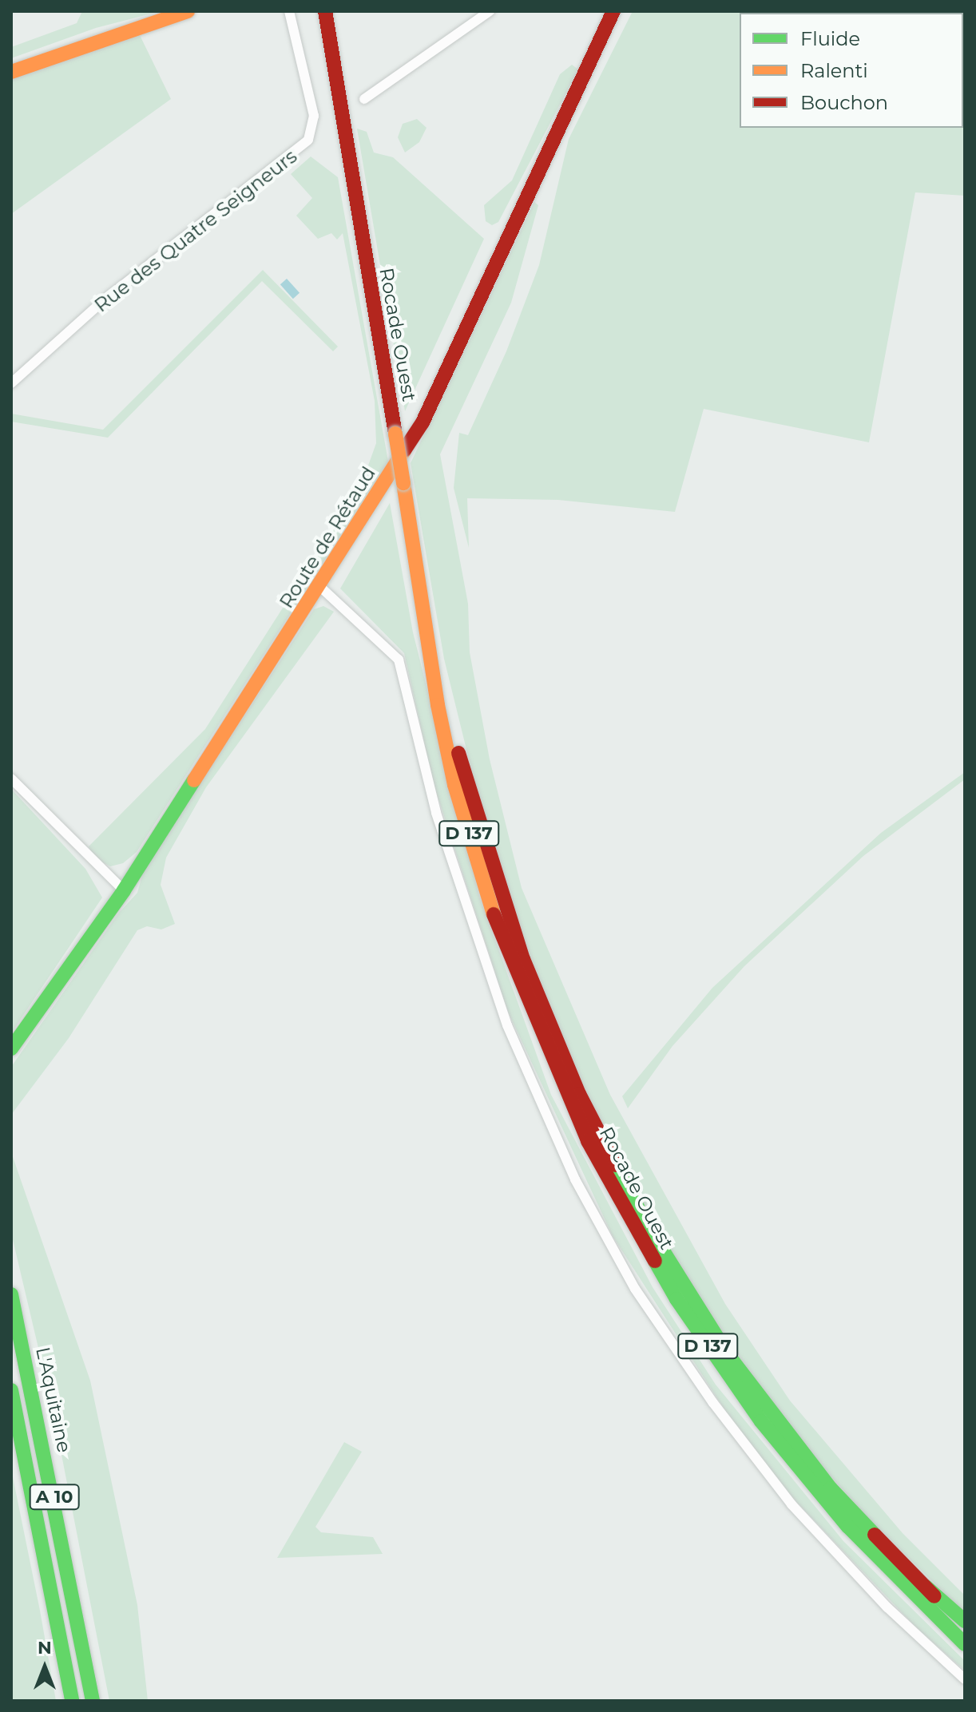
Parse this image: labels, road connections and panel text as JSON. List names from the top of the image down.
{
  "streets": {
    "main road": [
      "Rocade Ouest",
      "Route de Rétaud",
      "D 137",
      "L'Aquitaine",
      "A 10"
    ],
    "street": ["Rue des Quatre Seigneurs"]
  },
  "legend": ["Fluide", "Ralenti", "Bouchon"],
  "north": "top"
}
